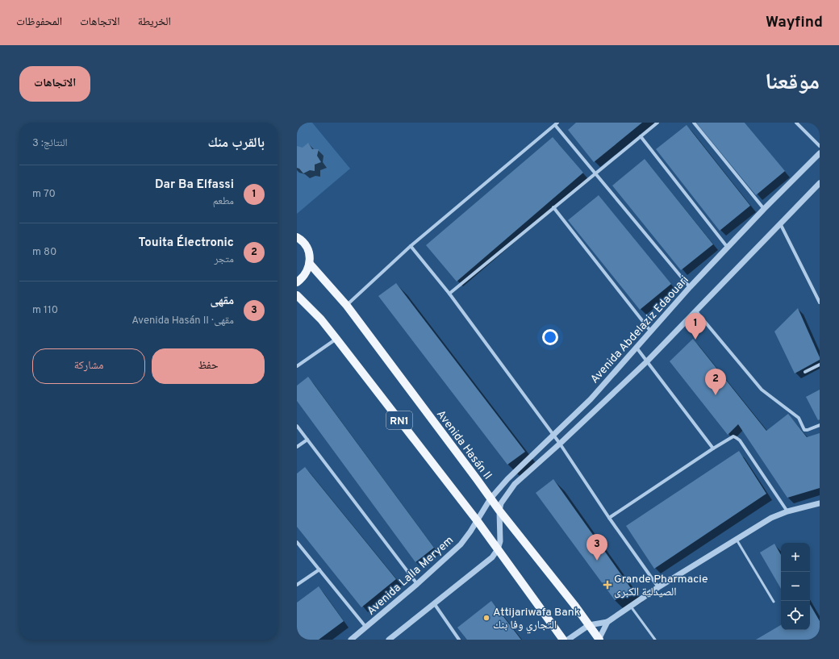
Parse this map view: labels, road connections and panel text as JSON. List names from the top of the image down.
{
  "streets": {
    "main road": ["RN1", "Avenida Hasán II"],
    "street": ["Avenida Abdelaziz Edaouari", "Avenida Lalla Meryem"]
  },
  "crossings": [
    ["Avenida Abdelaziz Edaouari", "RN1"],
    ["Avenida Abdelaziz Edaouari", "Avenida Hasán II"],
    ["Avenida Abdelaziz Edaouari", "Avenida Lalla Meryem"],
    ["RN1", "Avenida Lalla Meryem"]
  ],
  "places": {
    "health": ["Grande Pharmacie الصيدلية الكبرى"],
    "other": ["Attijariwafa Bank التجاري وفا بنك"]
  },
  "page": {
    "header": "Wayfind",
    "nav": ["الخريطة", "الاتجاهات", "المحفوظات"],
    "title": "موقعنا",
    "buttons": [
      "الاتجاهات",
      ["حفظ", "مشاركة"]
    ],
    "heading": ["بالقرب منك", "النتائج: 3"],
    "list": [
      {
        "mark": "1",
        "name": "Dar Ba Elfassi",
        "note": "مطعم",
        "value": "70 m"
      },
      {
        "mark": "2",
        "name": "Touita Électronic",
        "note": "متجر",
        "value": "80 m"
      },
      {
        "mark": "3",
        "name": "مقهى",
        "note": "مقهى · Avenida Hasán II",
        "value": "110 m"
      }
    ],
    "pins": ["1", "2", "3"],
    "map_buttons": ["+", "−"]
  }
}
